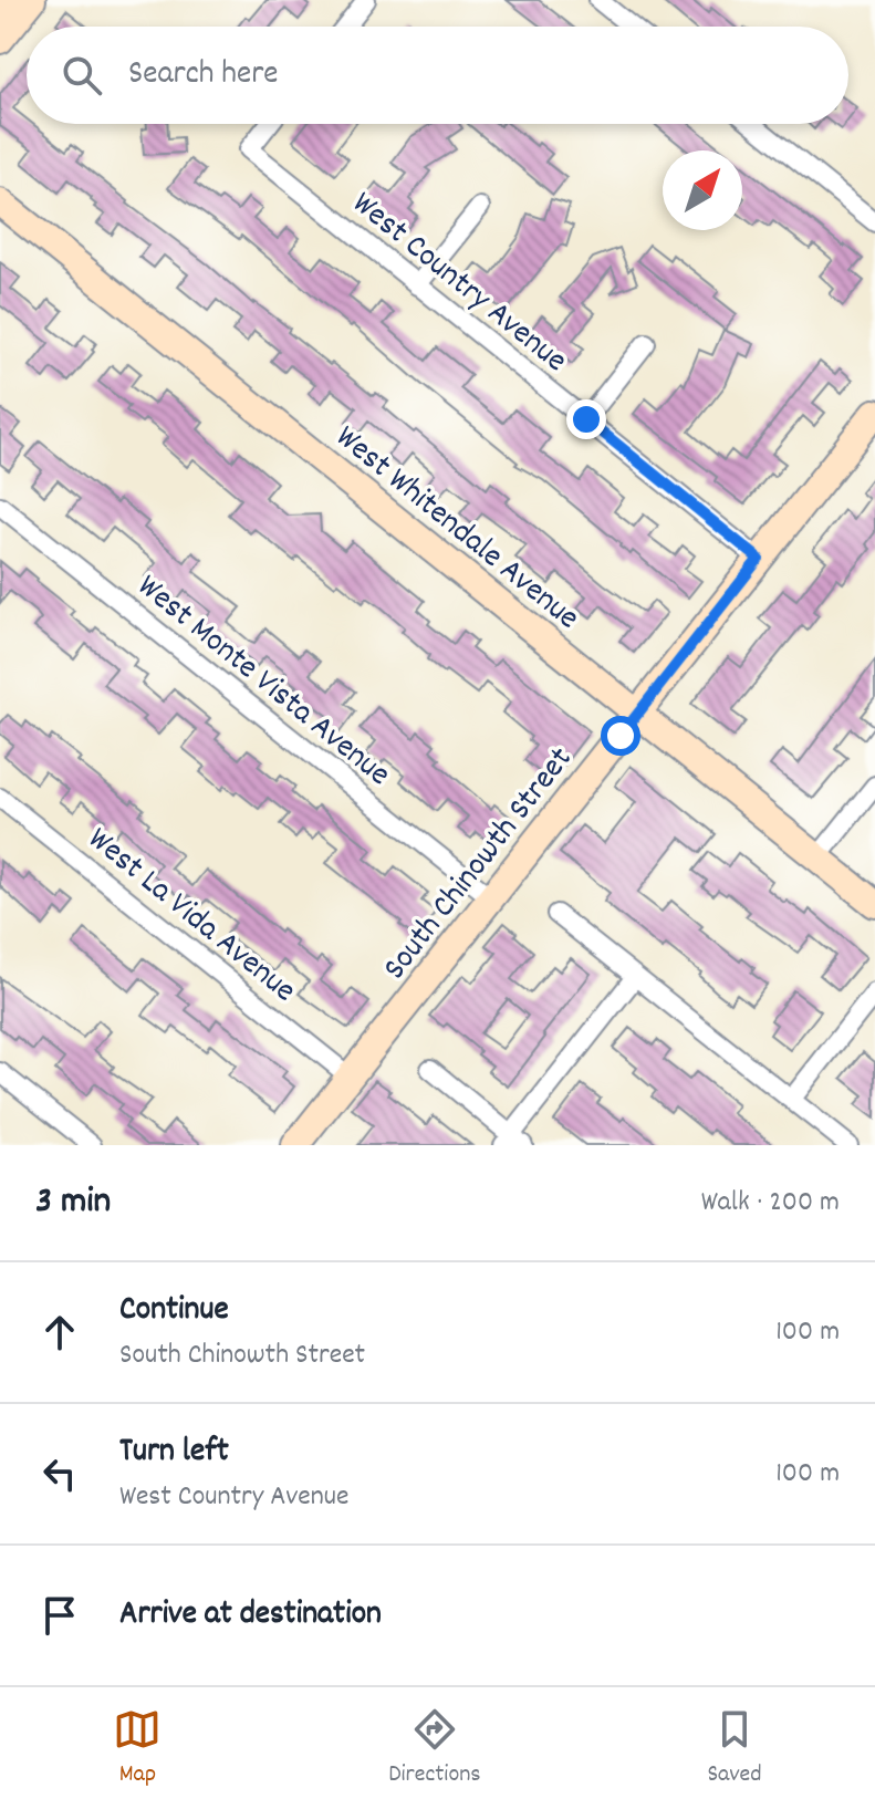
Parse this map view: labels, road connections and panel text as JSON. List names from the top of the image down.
{
  "streets": {
    "street": [
      "West Country Avenue",
      "West Whitendale Avenue",
      "West Monte Vista Avenue",
      "South Chinowth Street",
      "West La Vida Avenue"
    ]
  },
  "crossings": [
    ["West Country Avenue", "South Chinowth Street"],
    ["West Whitendale Avenue", "South Chinowth Street"],
    ["West Monte Vista Avenue", "South Chinowth Street"],
    ["South Chinowth Street", "West La Vida Avenue"]
  ],
  "north": "top right",
  "page": {
    "search": "Search here",
    "heading": ["3 min", "Walk · 200 m"],
    "list": [
      ["Continue", "South Chinowth Street", "100 m"],
      ["Turn left", "West Country Avenue", "100 m"],
      "Arrive at destination"
    ],
    "nav": ["Map", "Directions", "Saved"]
  }
}
